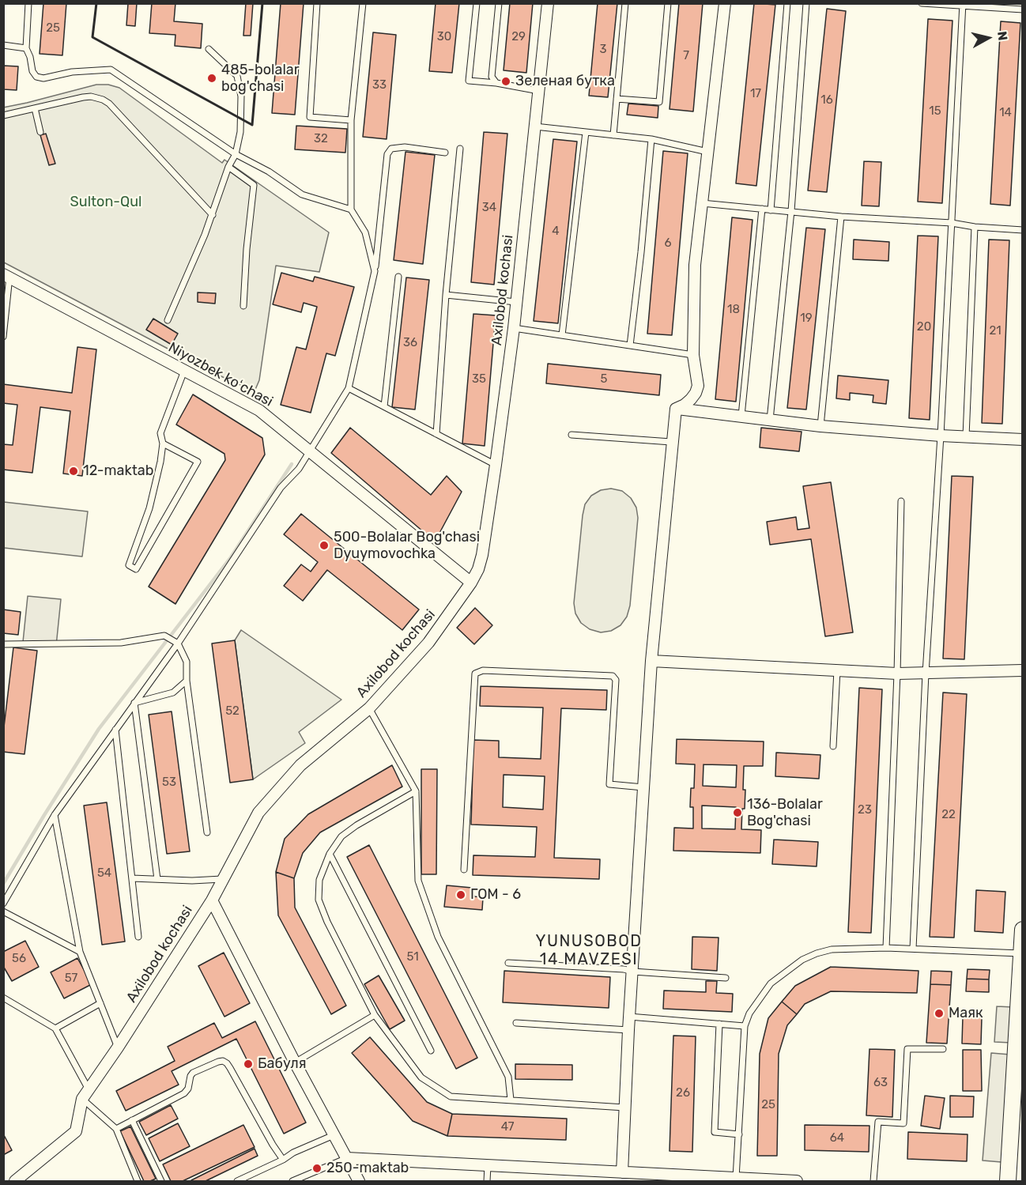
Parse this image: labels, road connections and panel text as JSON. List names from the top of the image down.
{
  "streets": {
    "street": ["Axilobod kochasi", "Niyozbek koʻchasi"]
  },
  "crossings": [
    ["Axilobod kochasi", "Niyozbek koʻchasi"]
  ],
  "districts": ["YUNUSOBOD 14 MAVZESI"],
  "parks": ["Sulton-Qul"],
  "places": [
    "485-bolalar bog'chasi",
    "Зеленая бутка",
    "12-maktab",
    "500-Bolalar Bog'chasi Dyuymovochka",
    "136-Bolalar Bog'chasi",
    "ГОМ - 6",
    "Маяк",
    "Бабуля",
    "250-maktab"
  ],
  "house_numbers": [
    "25",
    "30",
    "29",
    "3",
    "7",
    "33",
    "17",
    "16",
    "15",
    "14",
    "32",
    "34",
    "4",
    "6",
    "18",
    "19",
    "20",
    "21",
    "36",
    "35",
    "5",
    "52",
    "53",
    "23",
    "22",
    "54",
    "51",
    "56",
    "57",
    "63",
    "26",
    "25",
    "47",
    "64"
  ],
  "north": "right"
}
